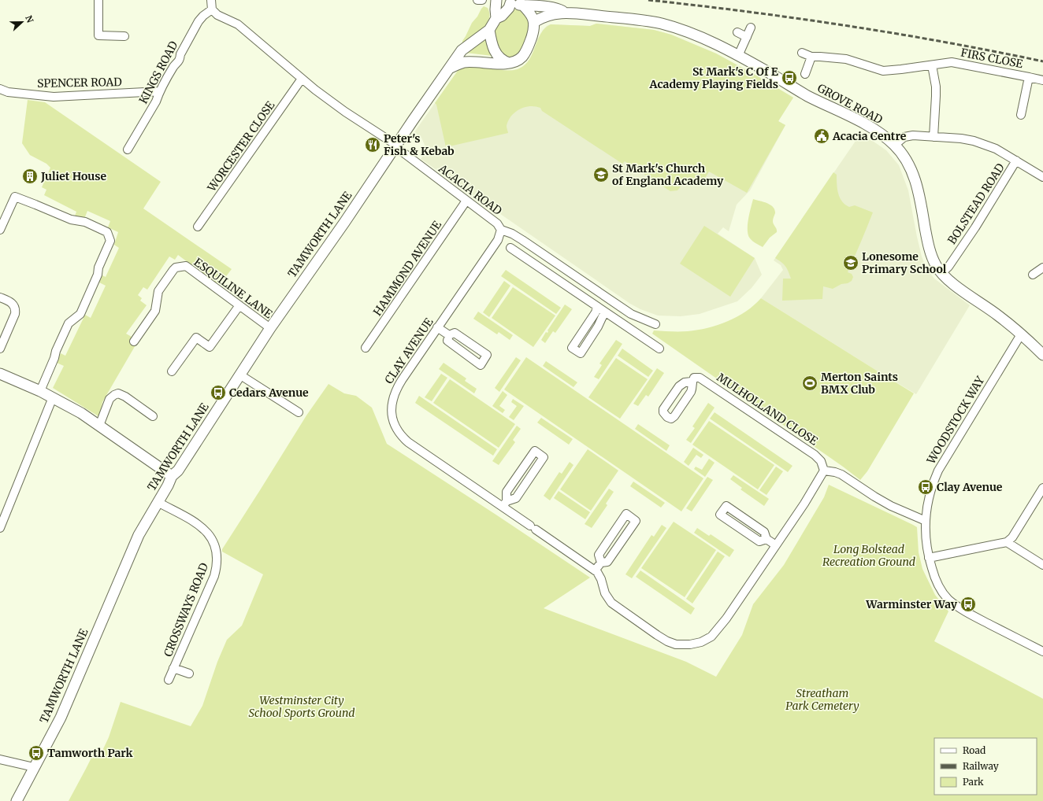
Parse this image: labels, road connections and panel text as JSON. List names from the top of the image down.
{
  "streets": {
    "street": [
      "FIRS CLOSE",
      "KINGS ROAD",
      "SPENCER ROAD",
      "GROVE ROAD",
      "WORCESTER CLOSE",
      "ACACIA ROAD",
      "BOLSTEAD ROAD",
      "TAMWORTH LANE",
      "HAMMOND AVENUE",
      "ESQUILINE LANE",
      "CLAY AVENUE",
      "MULHOLLAND CLOSE",
      "WOODSTOCK WAY",
      "CROSSWAYS ROAD"
    ]
  },
  "crossings": [
    ["KINGS ROAD", "SPENCER ROAD"],
    ["KINGS ROAD", "ACACIA ROAD"],
    ["GROVE ROAD", "BOLSTEAD ROAD"],
    ["GROVE ROAD", "WOODSTOCK WAY"],
    ["WORCESTER CLOSE", "ACACIA ROAD"],
    ["ACACIA ROAD", "TAMWORTH LANE"],
    ["ACACIA ROAD", "HAMMOND AVENUE"],
    ["ACACIA ROAD", "CLAY AVENUE"],
    ["TAMWORTH LANE", "ESQUILINE LANE"],
    ["TAMWORTH LANE", "CROSSWAYS ROAD"],
    ["CLAY AVENUE", "MULHOLLAND CLOSE"]
  ],
  "parks": ["Long Bolstead Recreation Ground", "Streatham Park Cemetery", "Westminster City School Sports Ground"],
  "places": {
    "bus stop": [
      "St Mark's C Of E Academy Playing Fields",
      "Cedars Avenue",
      "Clay Avenue",
      "Warminster Way",
      "Tamworth Park"
    ],
    "public building": ["Acacia Centre"],
    "restaurant": ["Peter's Fish & Kebab"],
    "school or university": ["St Mark's Church of England Academy", "Lonesome Primary School"],
    "building": ["Juliet House"],
    "sports": ["Merton Saints BMX Club"]
  },
  "legend": ["Road", "Railway", "Park"],
  "north": "right"
}
